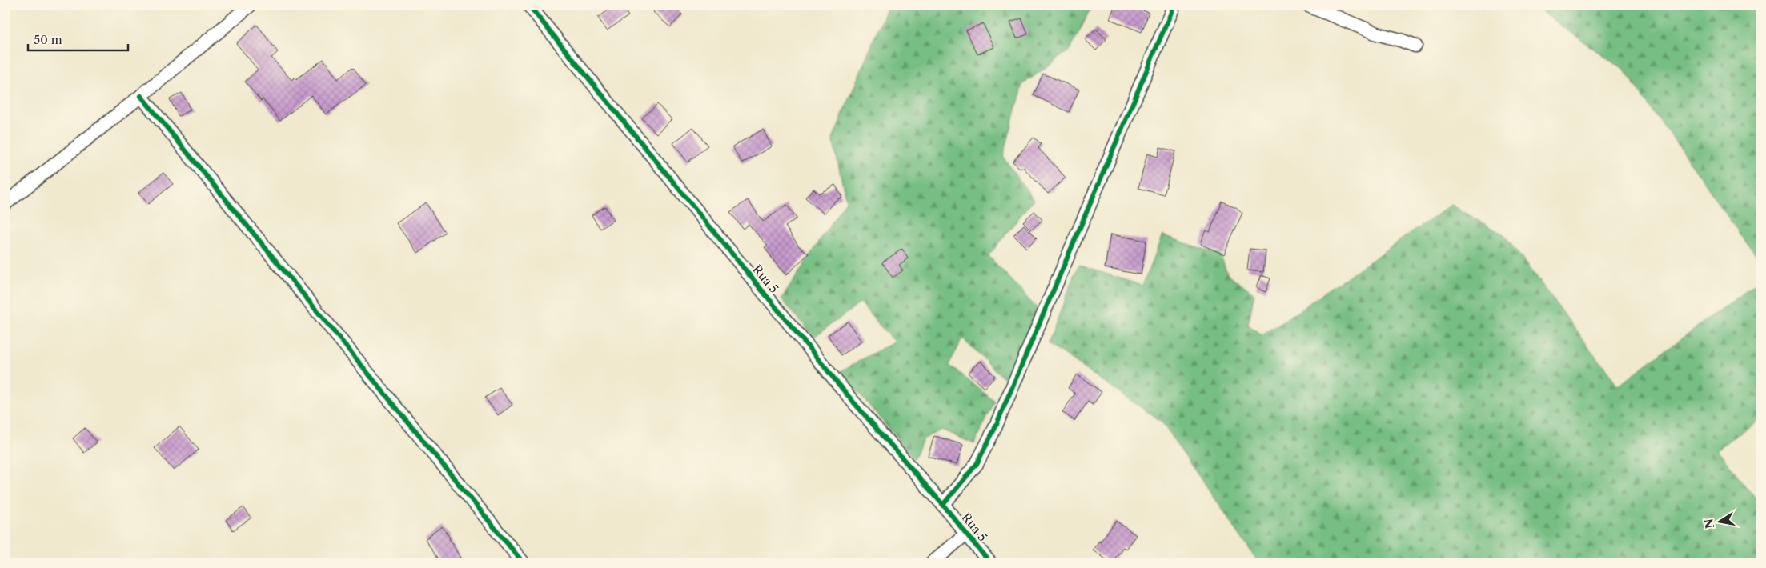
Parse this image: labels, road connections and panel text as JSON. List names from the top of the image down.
{
  "streets": {
    "street": ["Rua 5"]
  },
  "scale_bar": "50 m",
  "north": "left"
}
